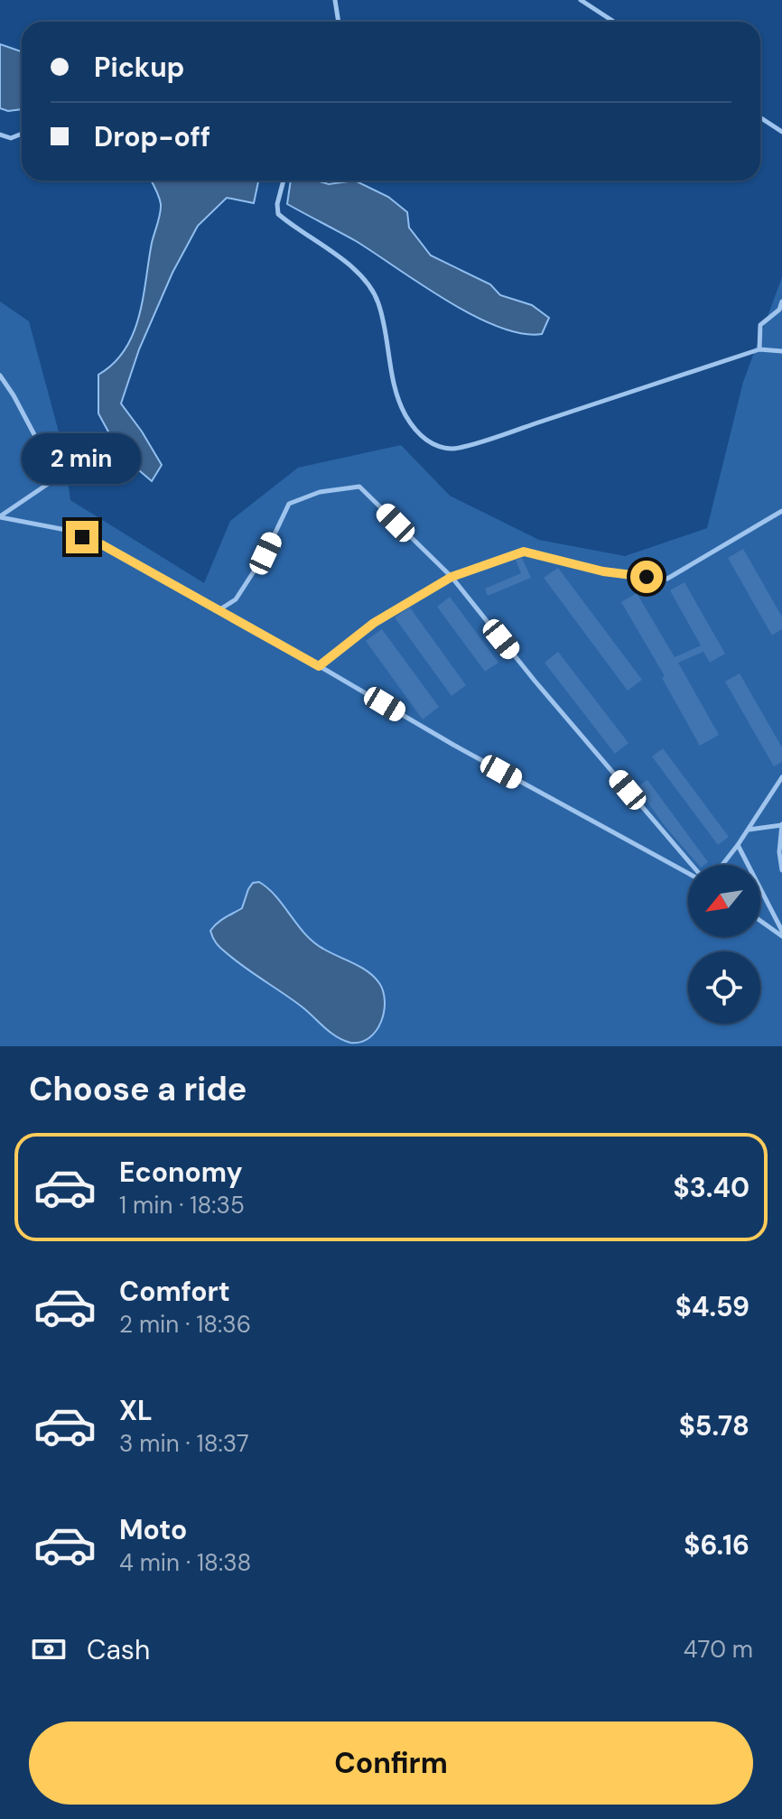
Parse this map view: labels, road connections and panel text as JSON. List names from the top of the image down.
{
  "north": "bottom left",
  "page": {
    "banner": ["Pickup", "Drop-off"],
    "bubble": "2 min",
    "heading": "Choose a ride",
    "list": [
      {
        "name": "Economy",
        "note": "1 min · 18:35",
        "value": "$3.40"
      },
      {
        "name": "Comfort",
        "note": "2 min · 18:36",
        "value": "$4.59"
      },
      {
        "name": "XL",
        "note": "3 min · 18:37",
        "value": "$5.78"
      },
      {
        "name": "Moto",
        "note": "4 min · 18:38",
        "value": "$6.16"
      }
    ],
    "pay": ["Cash", "470 m"],
    "buttons": "Confirm"
  }
}
